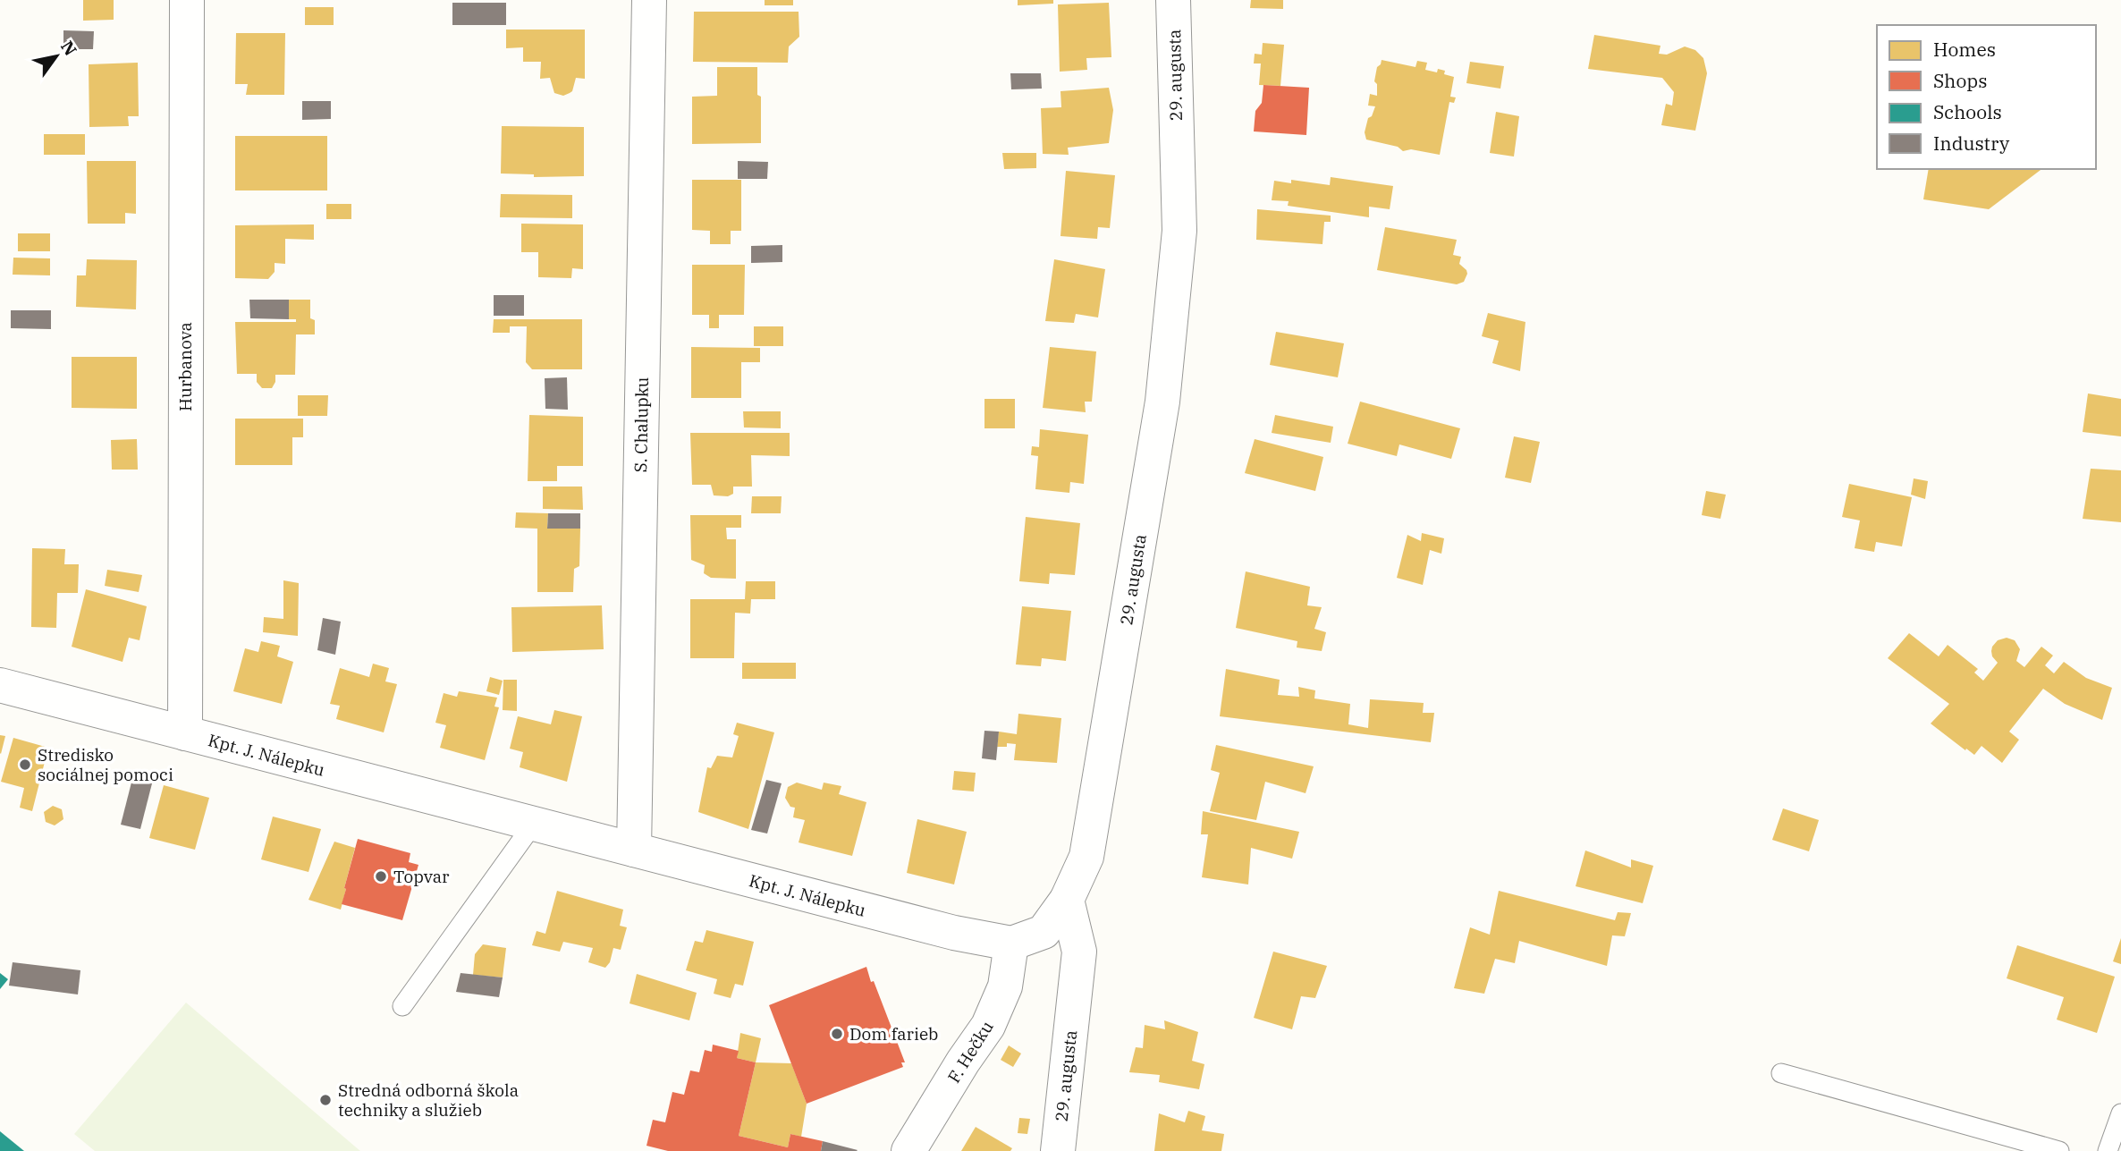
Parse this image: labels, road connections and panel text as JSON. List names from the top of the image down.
{
  "streets": {
    "street": [
      "29. augusta",
      "Hurbanova",
      "S. Chalupku",
      "Kpt. J. Nálepku",
      "F. Hečku"
    ]
  },
  "crossings": [
    ["Hurbanova", "Kpt. J. Nálepku"],
    ["S. Chalupku", "Kpt. J. Nálepku"],
    ["Kpt. J. Nálepku", "F. Hečku"]
  ],
  "places": [
    "Stredisko sociálnej pomoci",
    "Topvar",
    "Dom farieb",
    "Stredná odborná škola techniky a služieb"
  ],
  "legend": [
    "Homes",
    "Shops",
    "Schools",
    "Industry"
  ],
  "north": "top right"
}
